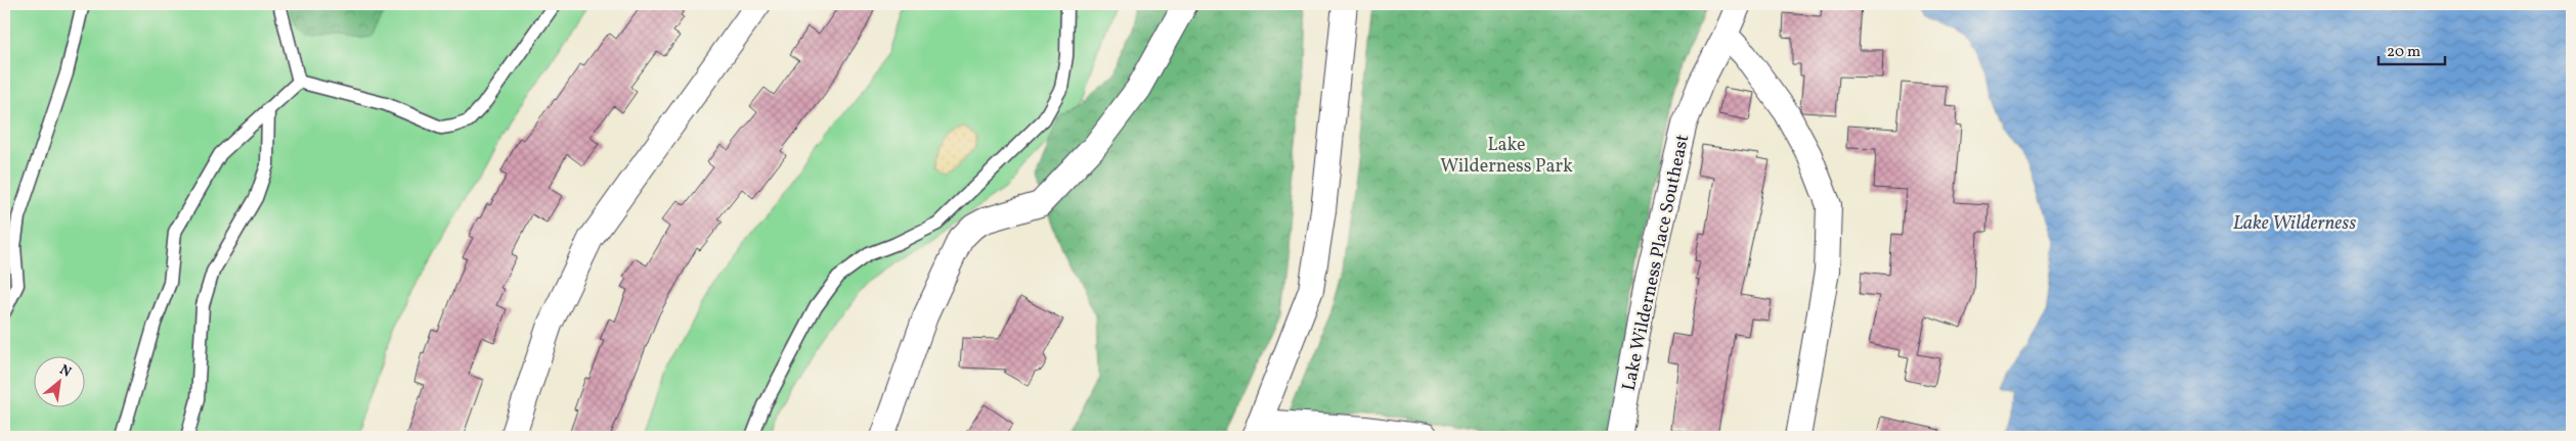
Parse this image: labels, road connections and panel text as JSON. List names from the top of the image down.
{
  "streets": {
    "street": ["Lake Wilderness Place Southeast"]
  },
  "water": ["Lake Wilderness"],
  "parks": ["Lake Wilderness Park"],
  "scale_bar": "20 m",
  "north": "top right"
}
